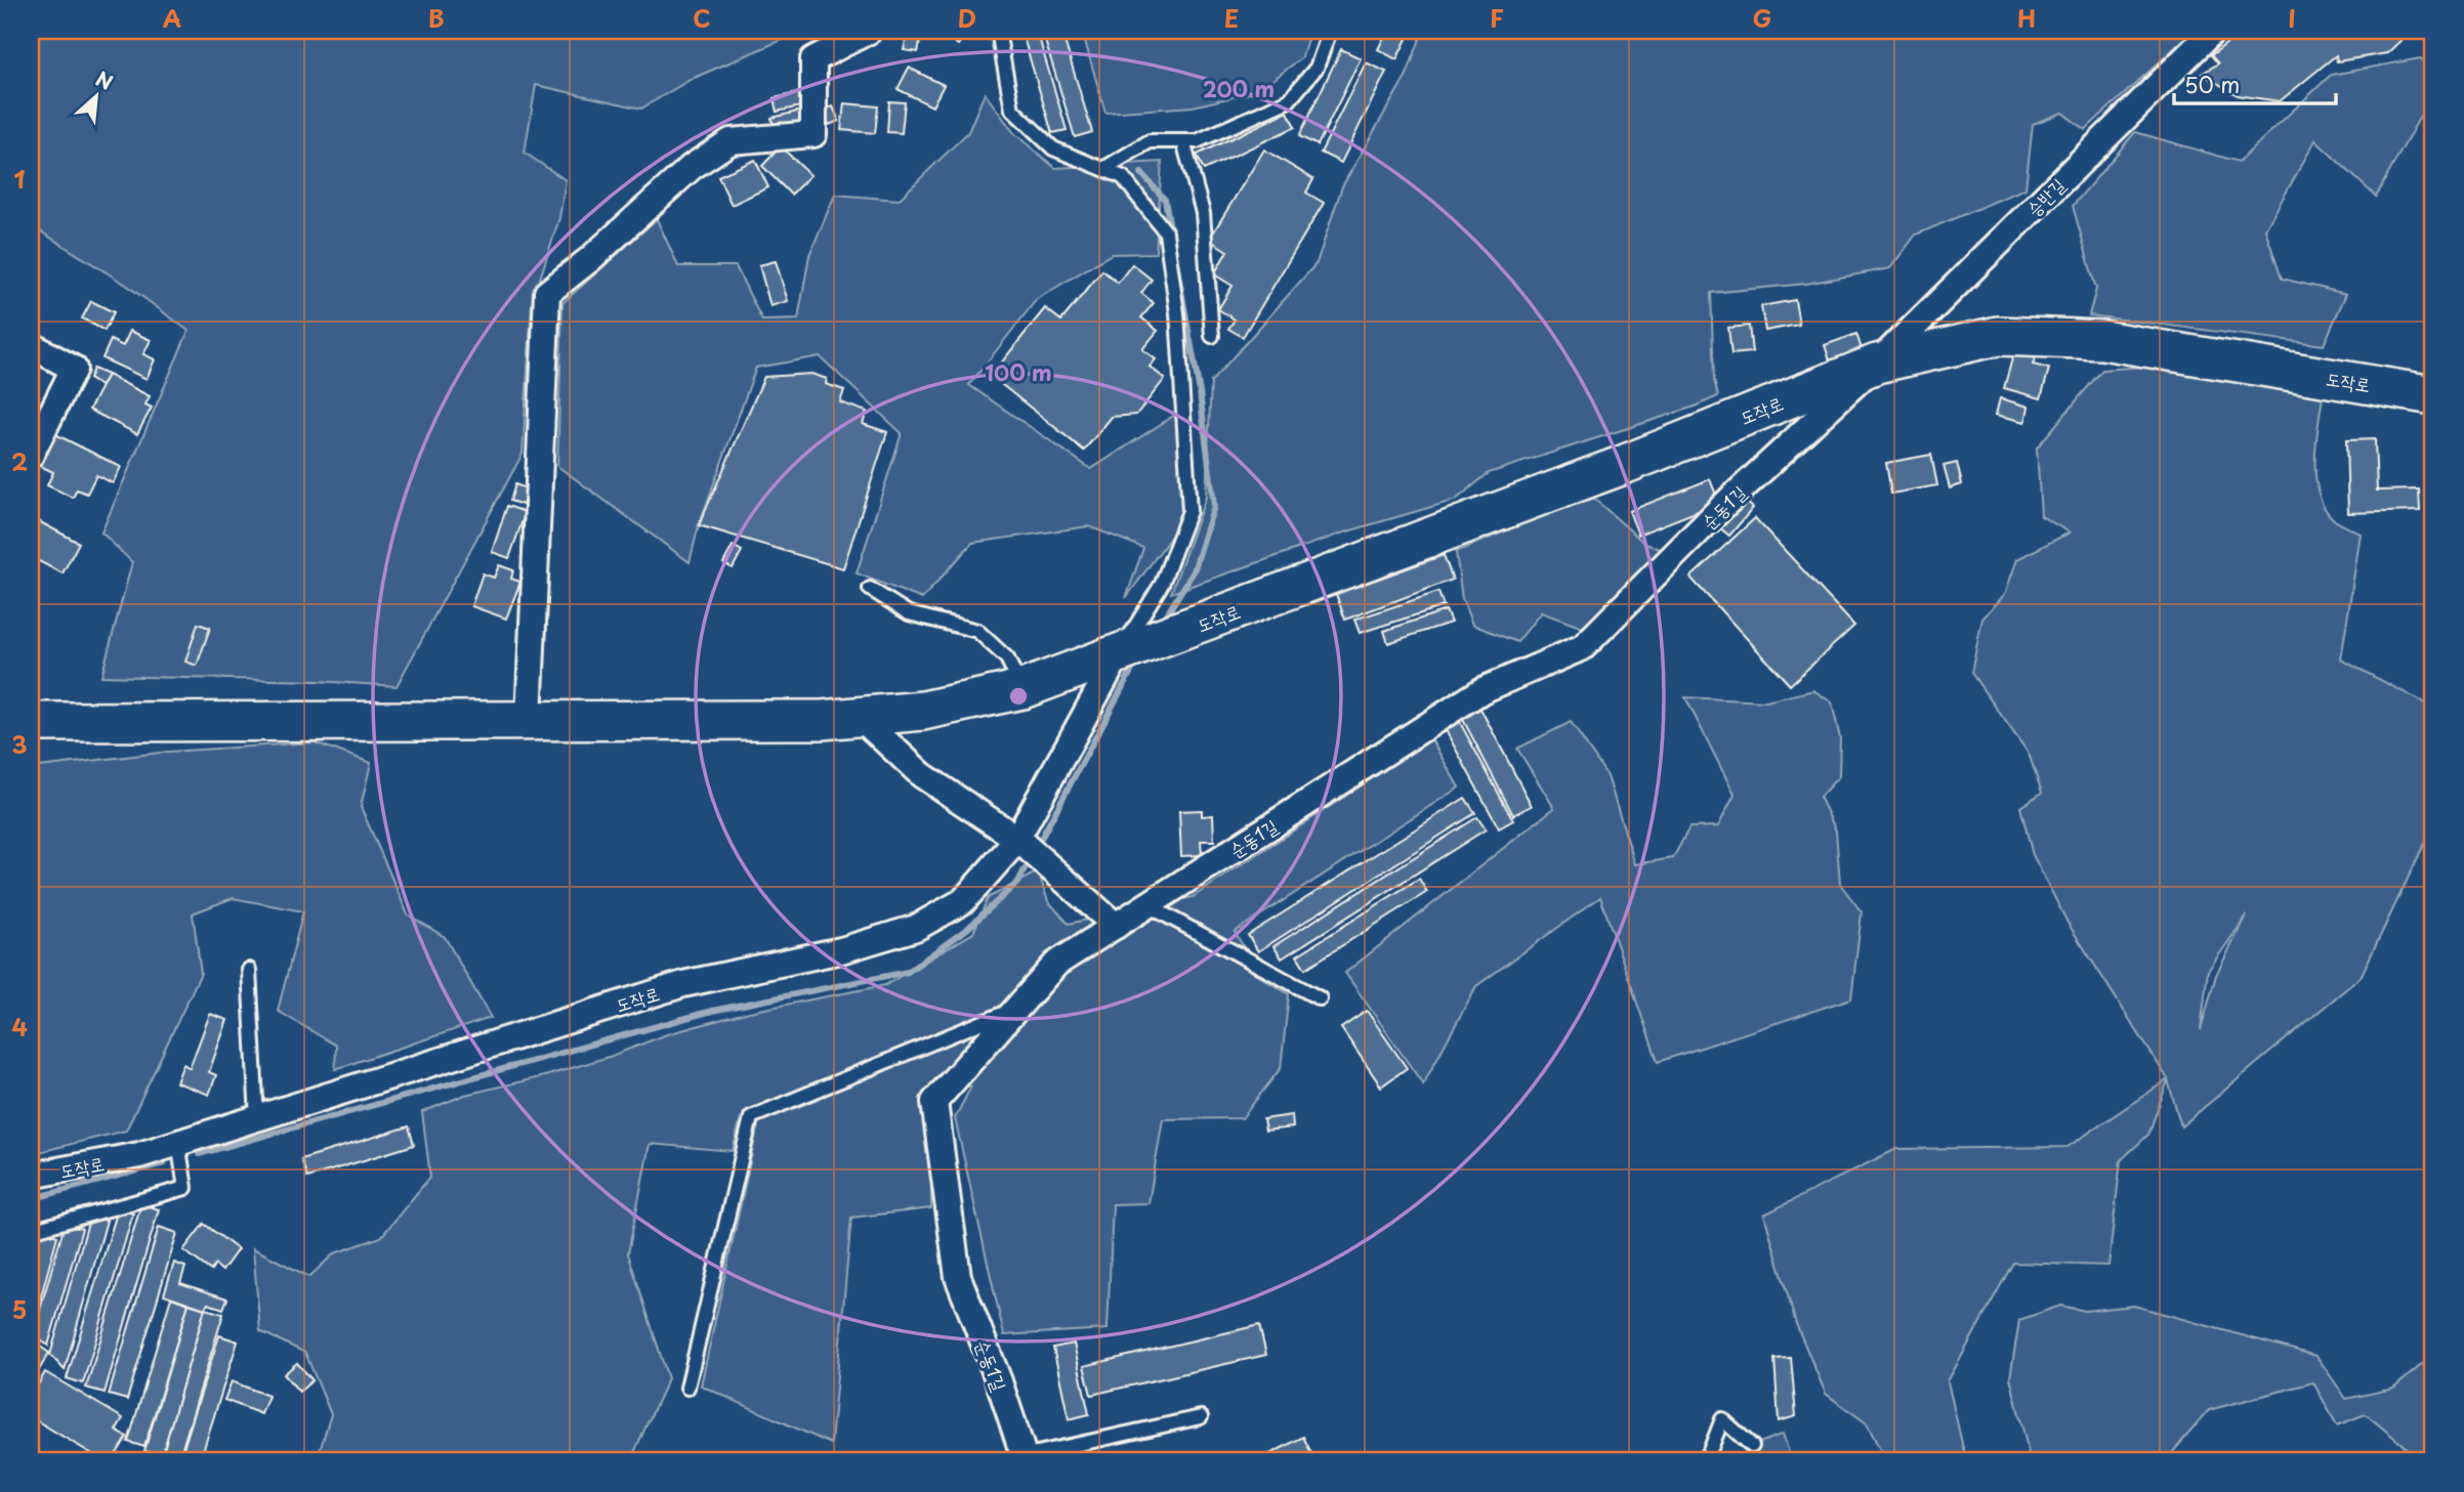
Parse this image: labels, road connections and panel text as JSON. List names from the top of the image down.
{
  "streets": {
    "street": ["승반길", "도작로", "순동1길"]
  },
  "crossings": [
    ["승반길", "도작로"],
    ["승반길", "순동1길"],
    ["도작로", "순동1길"]
  ],
  "scale_bar": "50 m",
  "north": "top right",
  "grid": {
    "columns": [
      "A",
      "B",
      "C",
      "D",
      "E",
      "F",
      "G",
      "H",
      "I"
    ],
    "rows": [
      "1",
      "2",
      "3",
      "4",
      "5"
    ]
  },
  "rings": ["200 m", "100 m"]
}
